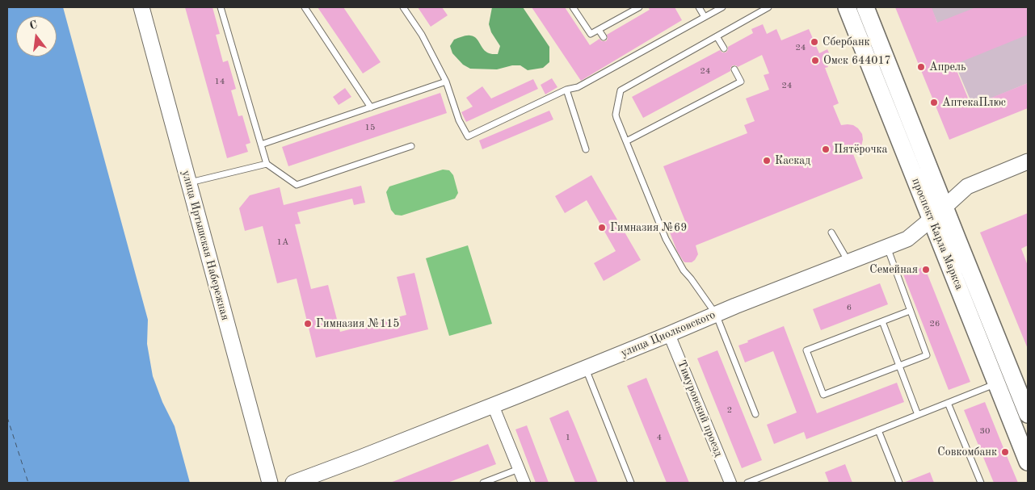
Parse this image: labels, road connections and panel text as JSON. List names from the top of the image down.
{
  "streets": {
    "main road": ["проспект Карла Маркса", "улица Иртышская Набережная", "улица Циолковского"],
    "street": ["Тимуровский проезд"]
  },
  "crossings": [
    ["проспект Карла Маркса", "улица Циолковского"],
    ["улица Циолковского", "Тимуровский проезд"]
  ],
  "places": [
    "Сбербанк",
    "Омск 644017",
    "Апрель",
    "АптекаПлюс",
    "Пятёрочка",
    "Каскад",
    "Гимназия №69",
    "Семейная",
    "Гимназия №115",
    "Совкомбанк"
  ],
  "house_numbers": [
    "24",
    "24",
    "14",
    "24",
    "15",
    "1А",
    "6",
    "26",
    "2",
    "30",
    "1",
    "4"
  ],
  "north": "top"
}
